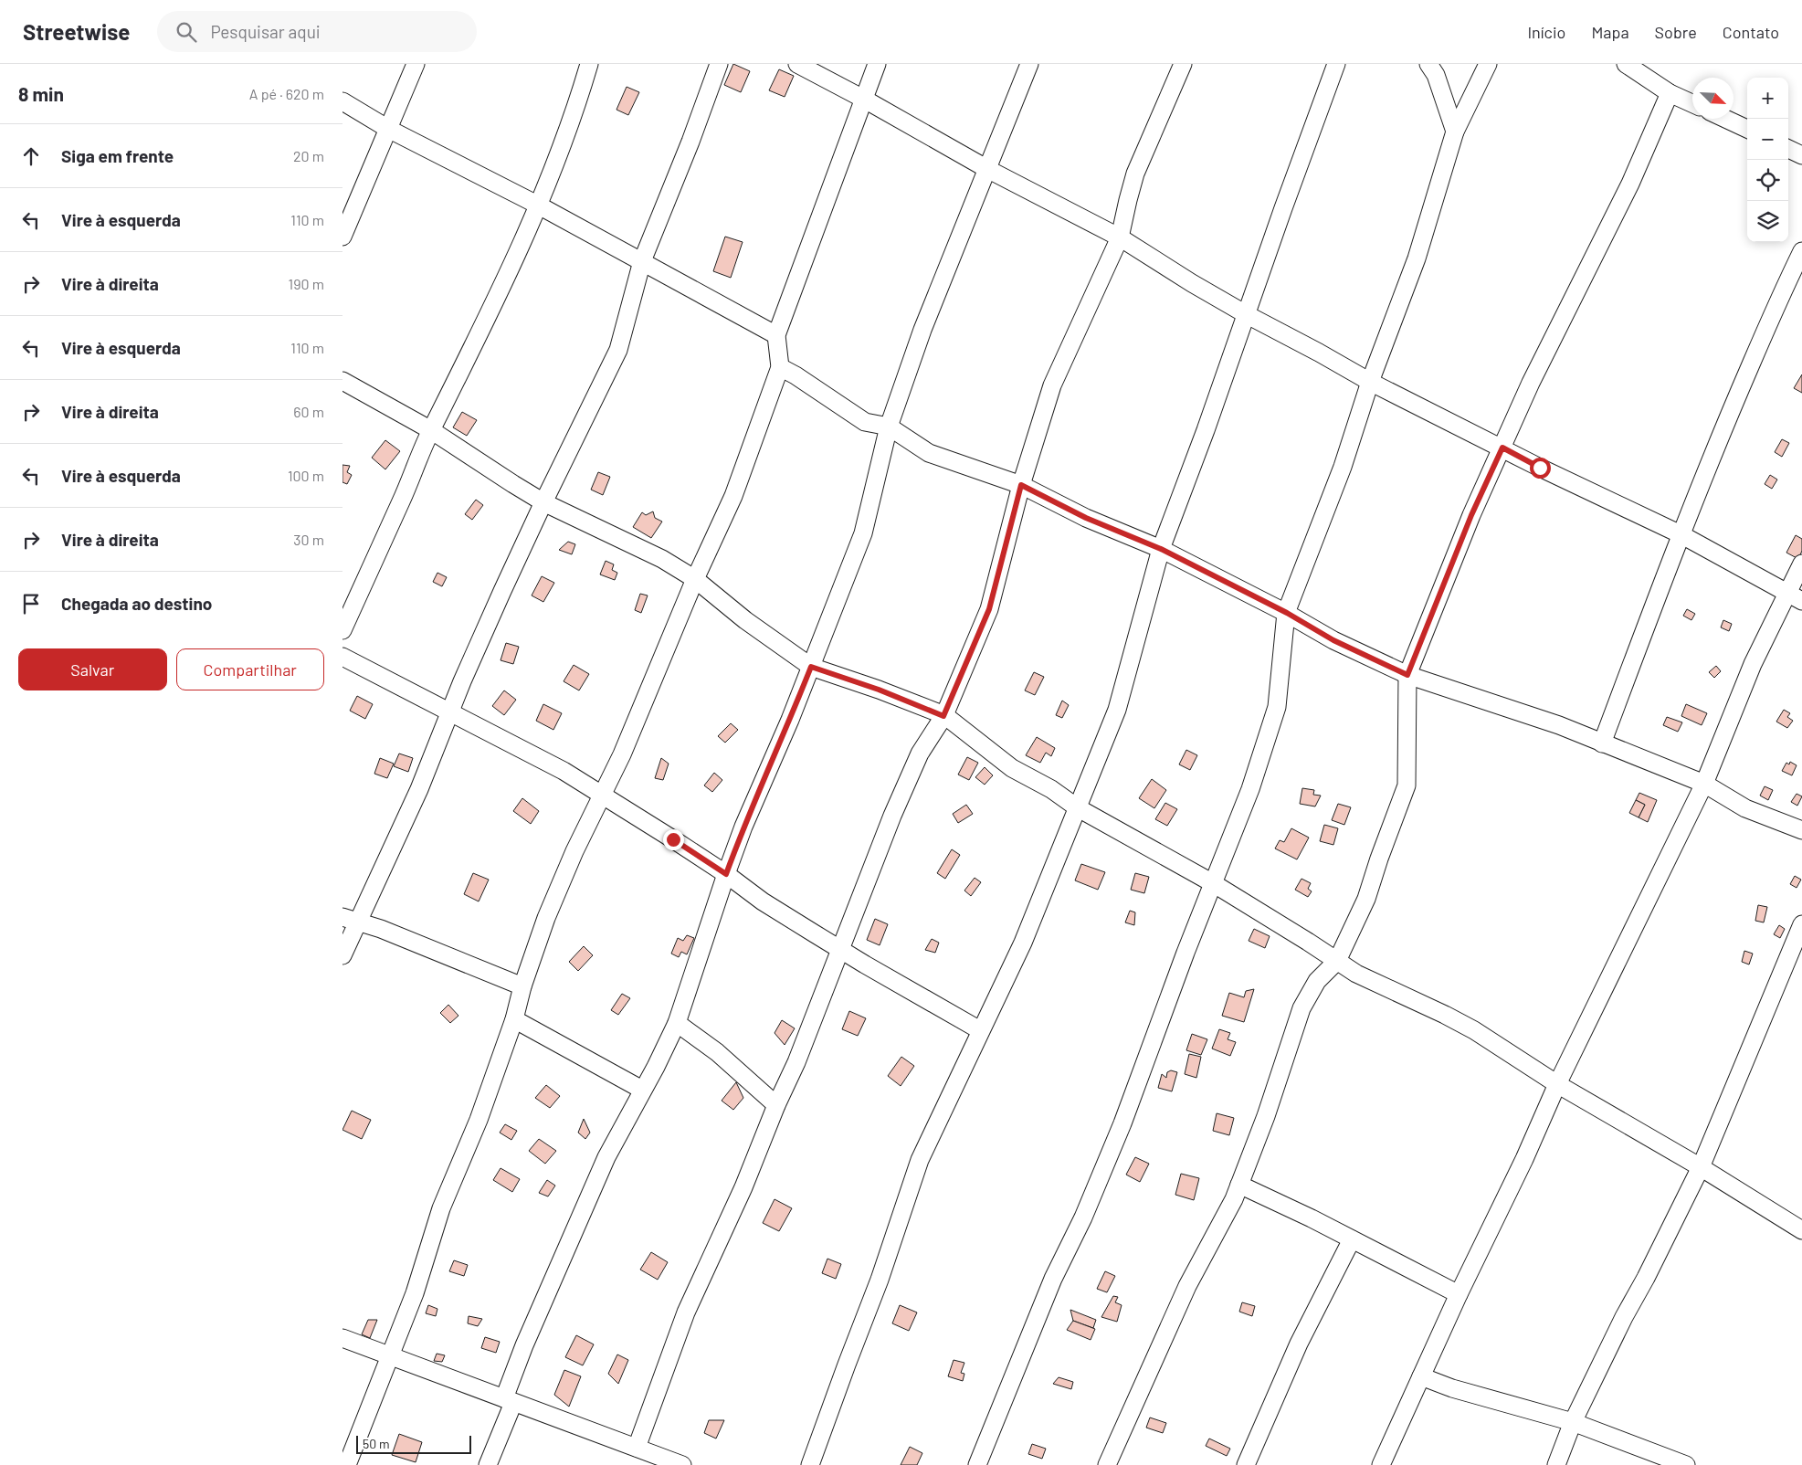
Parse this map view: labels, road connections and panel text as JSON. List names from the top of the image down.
{
  "scale_bar": "50 m",
  "north": "bottom right",
  "page": {
    "header": "Streetwise",
    "search": "Pesquisar aqui",
    "nav": [
      "Início",
      "Mapa",
      "Sobre",
      "Contato"
    ],
    "heading": ["8 min", "A pé · 620 m"],
    "map_buttons": ["+", "−"],
    "list": [
      ["Siga em frente", "20 m"],
      ["Vire à esquerda", "110 m"],
      ["Vire à direita", "190 m"],
      ["Vire à esquerda", "110 m"],
      ["Vire à direita", "60 m"],
      ["Vire à esquerda", "100 m"],
      ["Vire à direita", "30 m"],
      "Chegada ao destino"
    ],
    "buttons": ["Salvar", "Compartilhar"],
    "scale": "50 m"
  }
}
